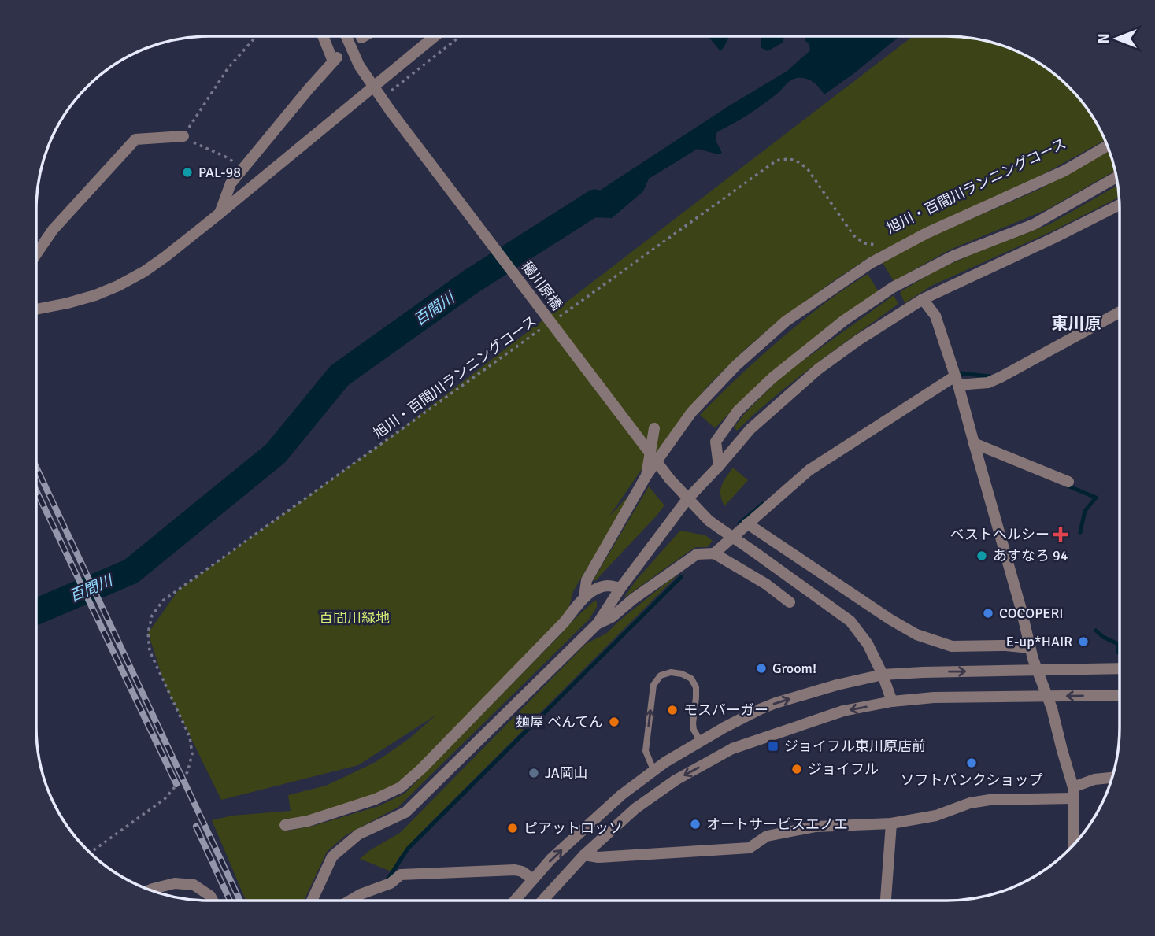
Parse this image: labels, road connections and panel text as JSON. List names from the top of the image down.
{
  "streets": {
    "street": ["穝川原橋"],
    "path": ["旭川・百間川ランニングコース"]
  },
  "districts": ["東川原"],
  "water": ["百間川"],
  "parks": ["百間川緑地"],
  "places": {
    "other": [
      "PAL-98",
      "あすなろ 94",
      "COCOPERI",
      "E-up*HAIR",
      "Groom!",
      "モスバーガー",
      "麺屋 べんてん",
      "ソフトバンクショップ",
      "ジョイフル",
      "JA岡山",
      "オートサービスエノエ",
      "ピアットロッソ"
    ],
    "health": ["ベストヘルシー"],
    "transit": ["ジョイフル東川原店前"]
  },
  "north": "left"
}
